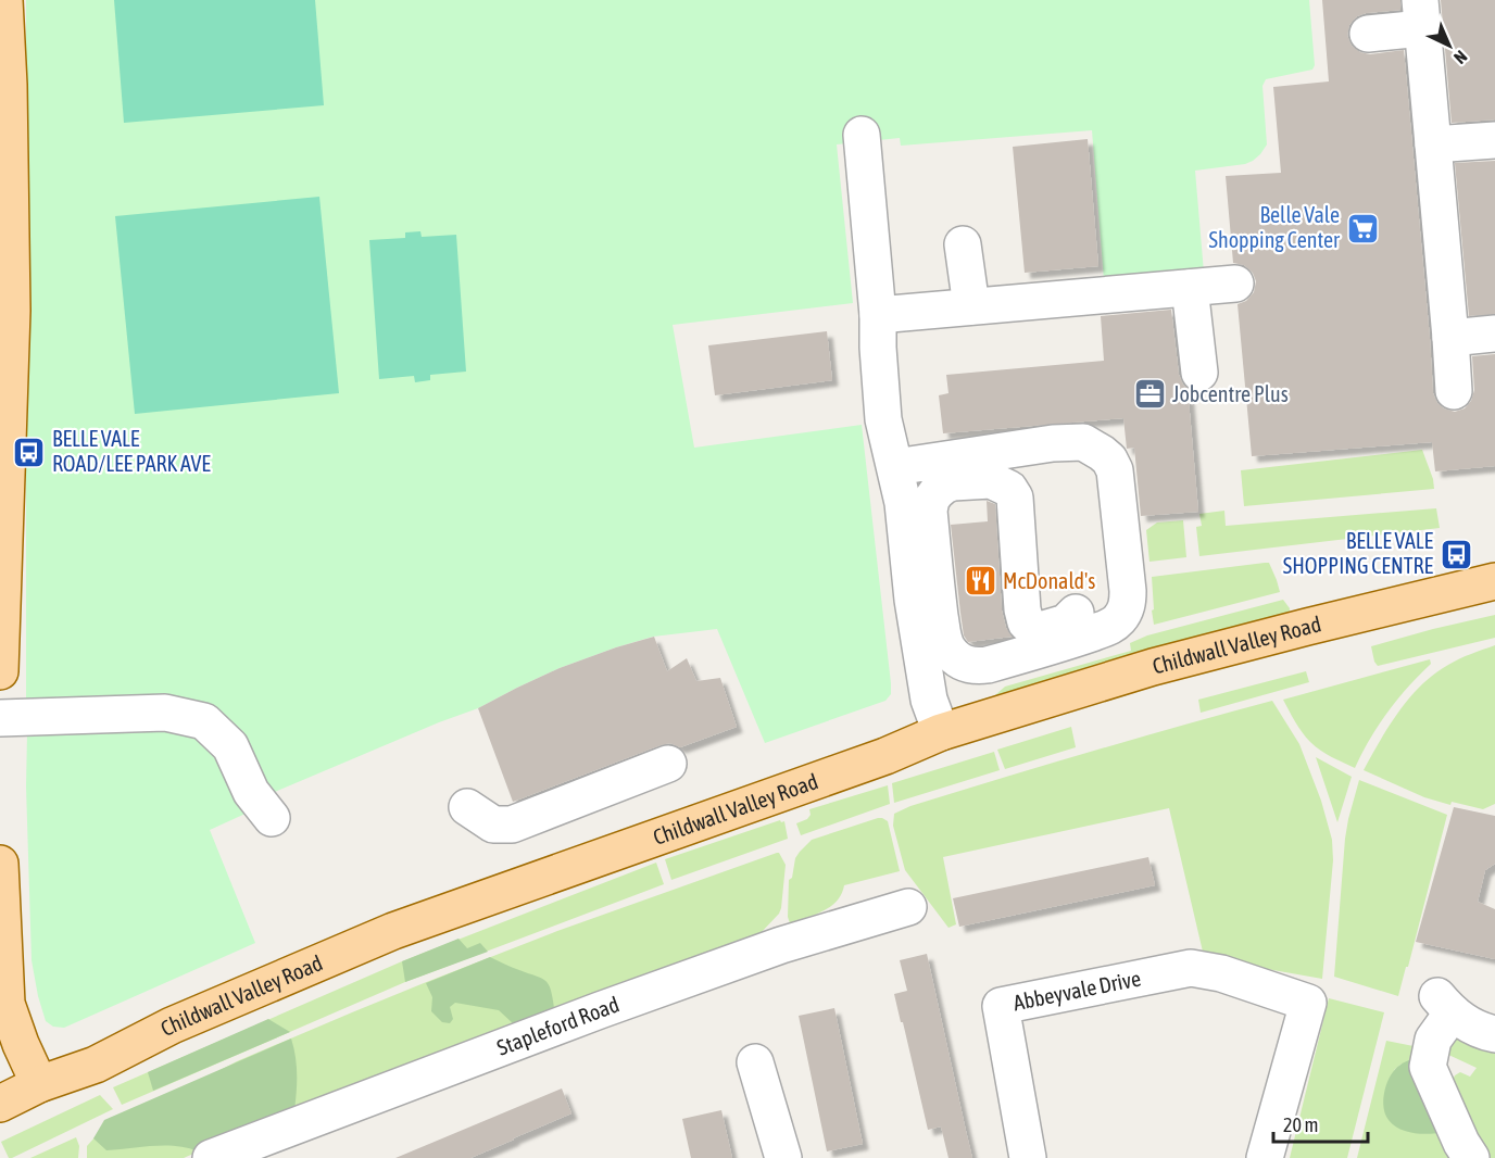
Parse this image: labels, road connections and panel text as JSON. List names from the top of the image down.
{
  "streets": {
    "main road": ["Childwall Valley Road"],
    "street": ["Abbeyvale Drive", "Stapleford Road"]
  },
  "places": {
    "supermarket": ["Belle Vale Shopping Center"],
    "office": ["Jobcentre Plus"],
    "bus stop": ["BELLE VALE ROAD/LEE PARK AVE", "BELLE VALE SHOPPING CENTRE"],
    "restaurant": ["McDonald's"]
  },
  "scale_bar": "20 m",
  "north": "bottom right"
}
